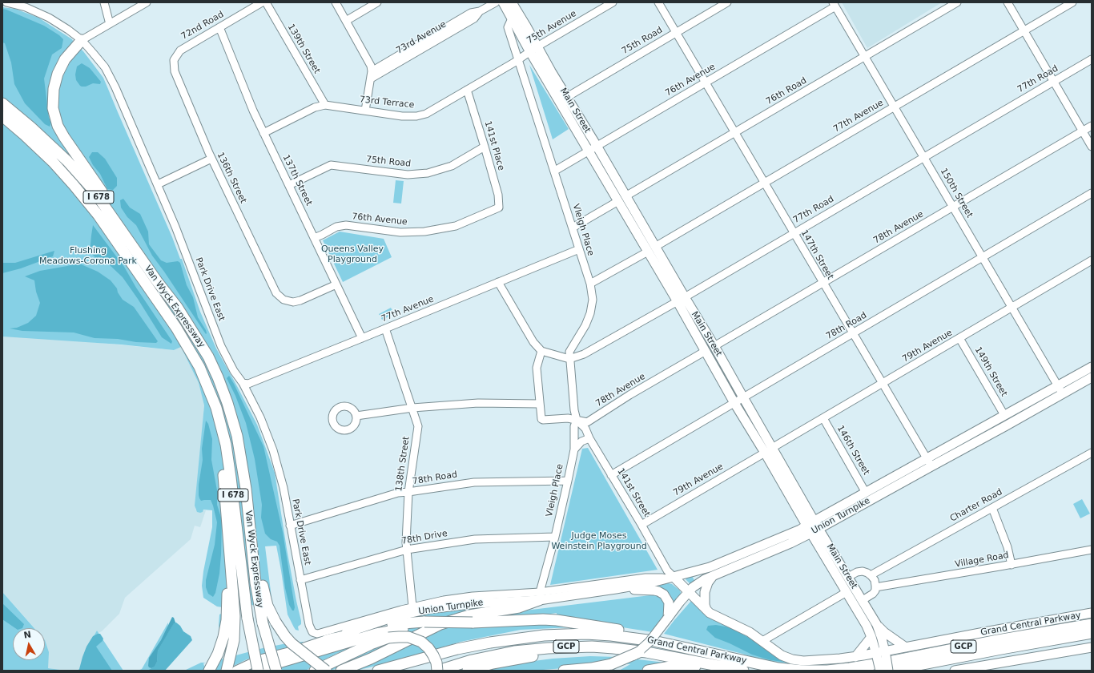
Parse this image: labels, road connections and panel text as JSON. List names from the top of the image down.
{
  "streets": {
    "highway": [
      "I 678",
      "Van Wyck Expressway",
      "Grand Central Parkway",
      "GCP"
    ],
    "main road": ["Main Street", "Union Turnpike"],
    "street": [
      "72nd Road",
      "75th Avenue",
      "73rd Avenue",
      "75th Road",
      "139th Street",
      "77th Road",
      "76th Avenue",
      "76th Road",
      "73rd Terrace",
      "77th Avenue",
      "141st Place",
      "136th Street",
      "137th Street",
      "150th Street",
      "78th Avenue",
      "Vleigh Place",
      "147th Street",
      "Park Drive East",
      "78th Road",
      "79th Avenue",
      "149th Street",
      "146th Street",
      "138th Street",
      "141st Street",
      "Charter Road",
      "78th Drive",
      "Village Road"
    ]
  },
  "crossings": [
    ["72nd Road", "136th Street"],
    ["72nd Road", "137th Street"],
    ["75th Avenue", "73rd Terrace"],
    ["75th Avenue", "Main Street"],
    ["75th Avenue", "Vleigh Place"],
    ["75th Road", "Main Street"],
    ["75th Road", "141st Place"],
    ["75th Road", "137th Street"],
    ["75th Road", "147th Street"],
    ["139th Street", "73rd Terrace"],
    ["77th Road", "Main Street"],
    ["77th Road", "150th Street"],
    ["77th Road", "Vleigh Place"],
    ["77th Road", "147th Street"],
    ["76th Avenue", "Main Street"],
    ["76th Avenue", "141st Place"],
    ["76th Avenue", "137th Street"],
    ["76th Avenue", "150th Street"],
    ["76th Avenue", "Vleigh Place"],
    ["76th Avenue", "147th Street"],
    ["76th Road", "Main Street"],
    ["76th Road", "150th Street"],
    ["76th Road", "Vleigh Place"],
    ["76th Road", "147th Street"],
    ["73rd Terrace", "141st Place"],
    ["73rd Terrace", "137th Street"],
    ["73rd Terrace", "Vleigh Place"],
    ["Main Street", "77th Avenue"],
    ["Main Street", "78th Avenue"],
    ["Main Street", "Vleigh Place"],
    ["Main Street", "78th Road"],
    ["Main Street", "79th Avenue"],
    ["Main Street", "Union Turnpike"],
    ["Main Street", "Grand Central Parkway"],
    ["Main Street", "GCP"],
    ["77th Avenue", "137th Street"],
    ["77th Avenue", "150th Street"],
    ["77th Avenue", "Vleigh Place"],
    ["77th Avenue", "147th Street"],
    ["77th Avenue", "Park Drive East"],
    ["77th Avenue", "138th Street"],
    ["136th Street", "137th Street"],
    ["150th Street", "78th Avenue"],
    ["150th Street", "78th Road"],
    ["150th Street", "79th Avenue"],
    ["150th Street", "Union Turnpike"],
    ["78th Avenue", "Vleigh Place"],
    ["78th Avenue", "147th Street"],
    ["78th Avenue", "141st Street"],
    ["Vleigh Place", "78th Road"],
    ["Vleigh Place", "141st Street"],
    ["Vleigh Place", "Union Turnpike"],
    ["Vleigh Place", "78th Drive"],
    ["147th Street", "78th Road"],
    ["147th Street", "79th Avenue"],
    ["147th Street", "Union Turnpike"],
    ["Park Drive East", "78th Road"],
    ["Park Drive East", "Union Turnpike"],
    ["Park Drive East", "78th Drive"],
    ["78th Road", "138th Street"],
    ["78th Road", "141st Street"],
    ["79th Avenue", "149th Street"],
    ["79th Avenue", "146th Street"],
    ["79th Avenue", "141st Street"],
    ["149th Street", "Union Turnpike"],
    ["146th Street", "Union Turnpike"],
    ["138th Street", "Union Turnpike"],
    ["138th Street", "78th Drive"],
    ["141st Street", "Union Turnpike"],
    ["141st Street", "Grand Central Parkway"],
    ["Union Turnpike", "Grand Central Parkway"]
  ],
  "parks": ["Queens Valley Playground", "Flushing Meadows-Corona Park", "Judge Moses Weinstein Playground"],
  "north": "top"
}
